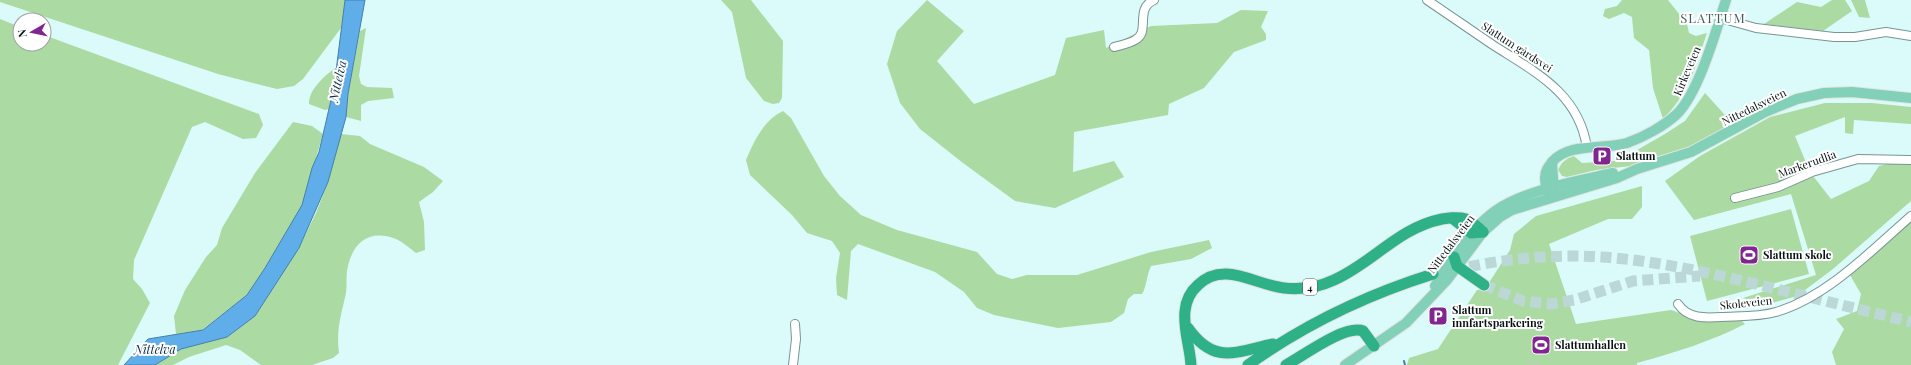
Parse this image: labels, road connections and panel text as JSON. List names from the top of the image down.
{
  "streets": {
    "highway": ["4"],
    "main road": ["Kirkeveien", "Nittedalsveien"],
    "street": ["Slattum gårdsvei", "Markerudlia", "Skoleveien"]
  },
  "crossings": [
    ["Slattum gårdsvei", "Kirkeveien"],
    ["Kirkeveien", "Nittedalsveien"],
    ["Nittedalsveien", "4"]
  ],
  "districts": ["SLATTUM"],
  "water": ["Nittelva"],
  "places": {
    "parking": ["Slattum", "Slattum innfartsparkering"],
    "sports": ["Slattum skole", "Slattumhallen"]
  },
  "north": "left"
}
